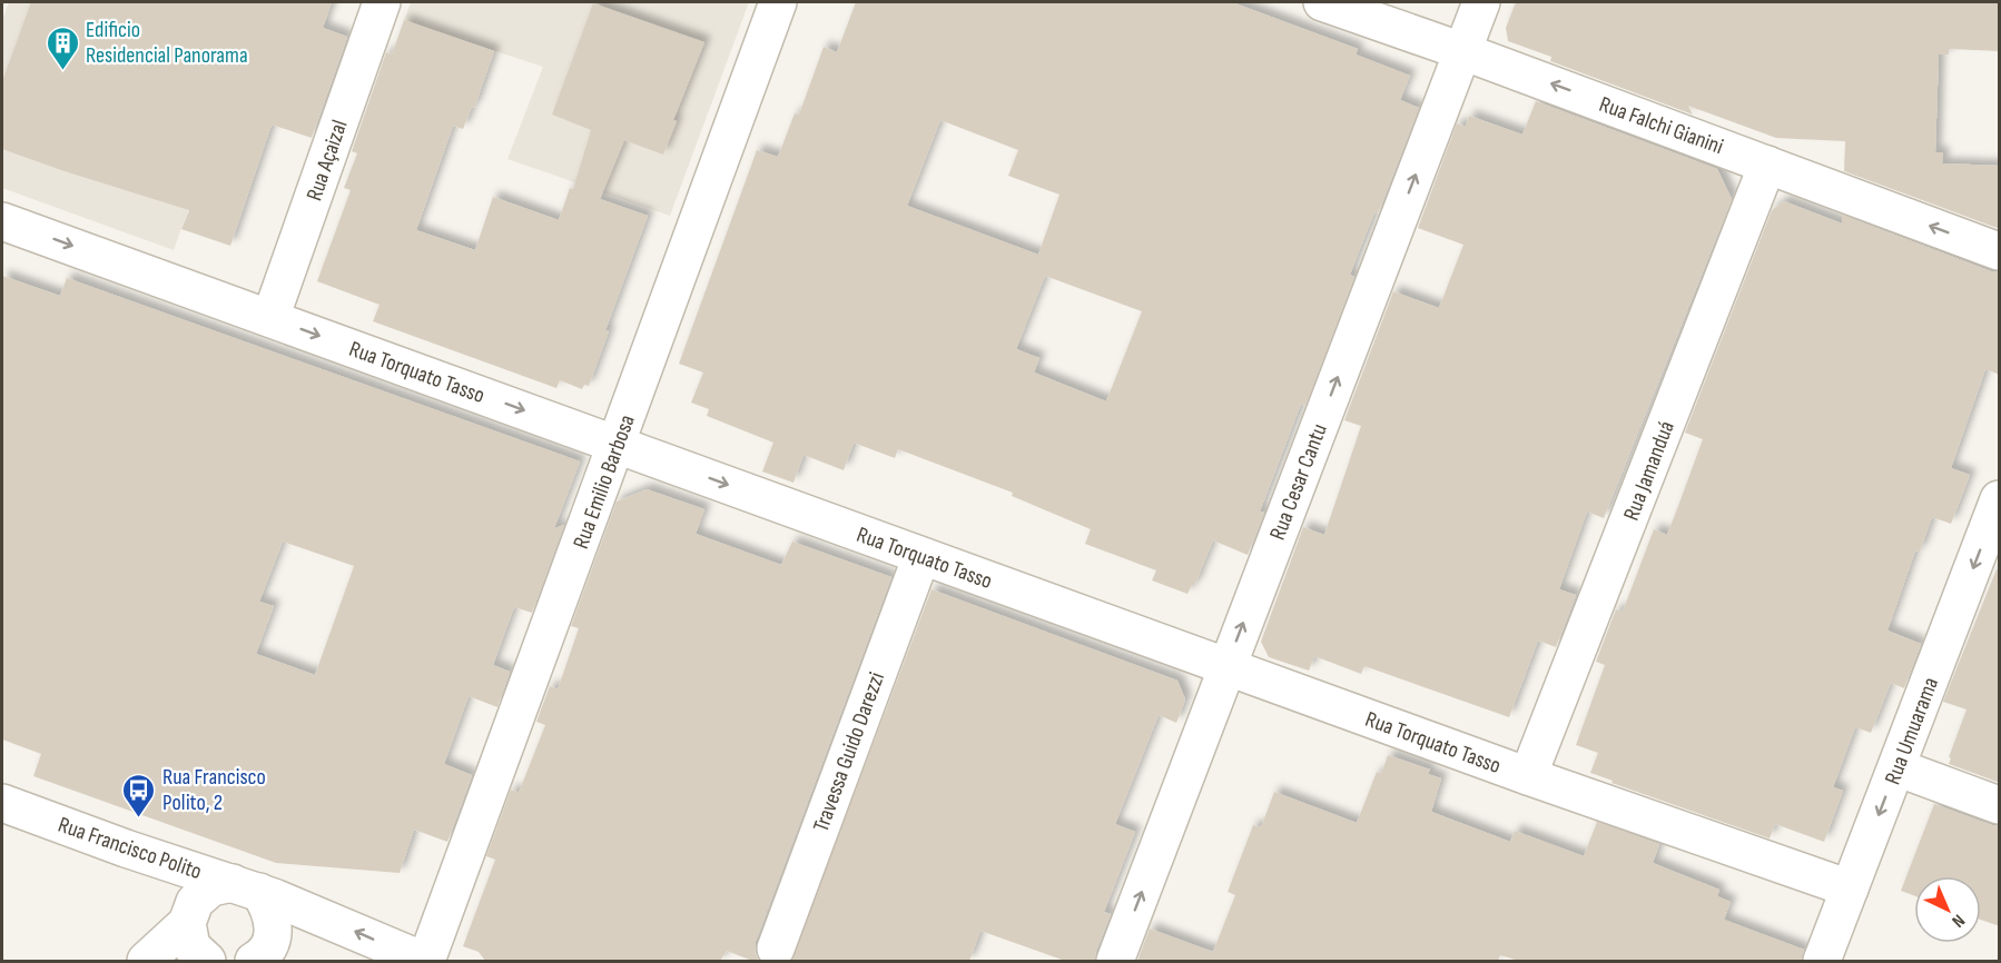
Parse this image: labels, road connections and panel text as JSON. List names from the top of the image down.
{
  "streets": {
    "street": [
      "Rua Falchi Gianini",
      "Rua Açaizal",
      "Rua Torquato Tasso",
      "Rua Jamanduá",
      "Rua Emilio Barbosa",
      "Rua Cesar Cantu",
      "Rua Umuarama",
      "Travessa Guido Darezzi",
      "Rua Francisco Polito"
    ]
  },
  "crossings": [
    ["Rua Falchi Gianini", "Rua Jamanduá"],
    ["Rua Falchi Gianini", "Rua Cesar Cantu"],
    ["Rua Açaizal", "Rua Torquato Tasso"],
    ["Rua Torquato Tasso", "Rua Jamanduá"],
    ["Rua Torquato Tasso", "Rua Emilio Barbosa"],
    ["Rua Torquato Tasso", "Rua Cesar Cantu"],
    ["Rua Torquato Tasso", "Rua Umuarama"],
    ["Rua Torquato Tasso", "Travessa Guido Darezzi"],
    ["Rua Emilio Barbosa", "Rua Francisco Polito"]
  ],
  "one_way": [
    "Rua Falchi Gianini",
    "Rua Torquato Tasso",
    "Rua Cesar Cantu",
    "Rua Umuarama",
    "Rua Francisco Polito"
  ],
  "places": {
    "building": ["Edificio Residencial Panorama"],
    "bus stop": ["Rua Francisco Polito, 2"]
  },
  "north": "bottom right"
}
